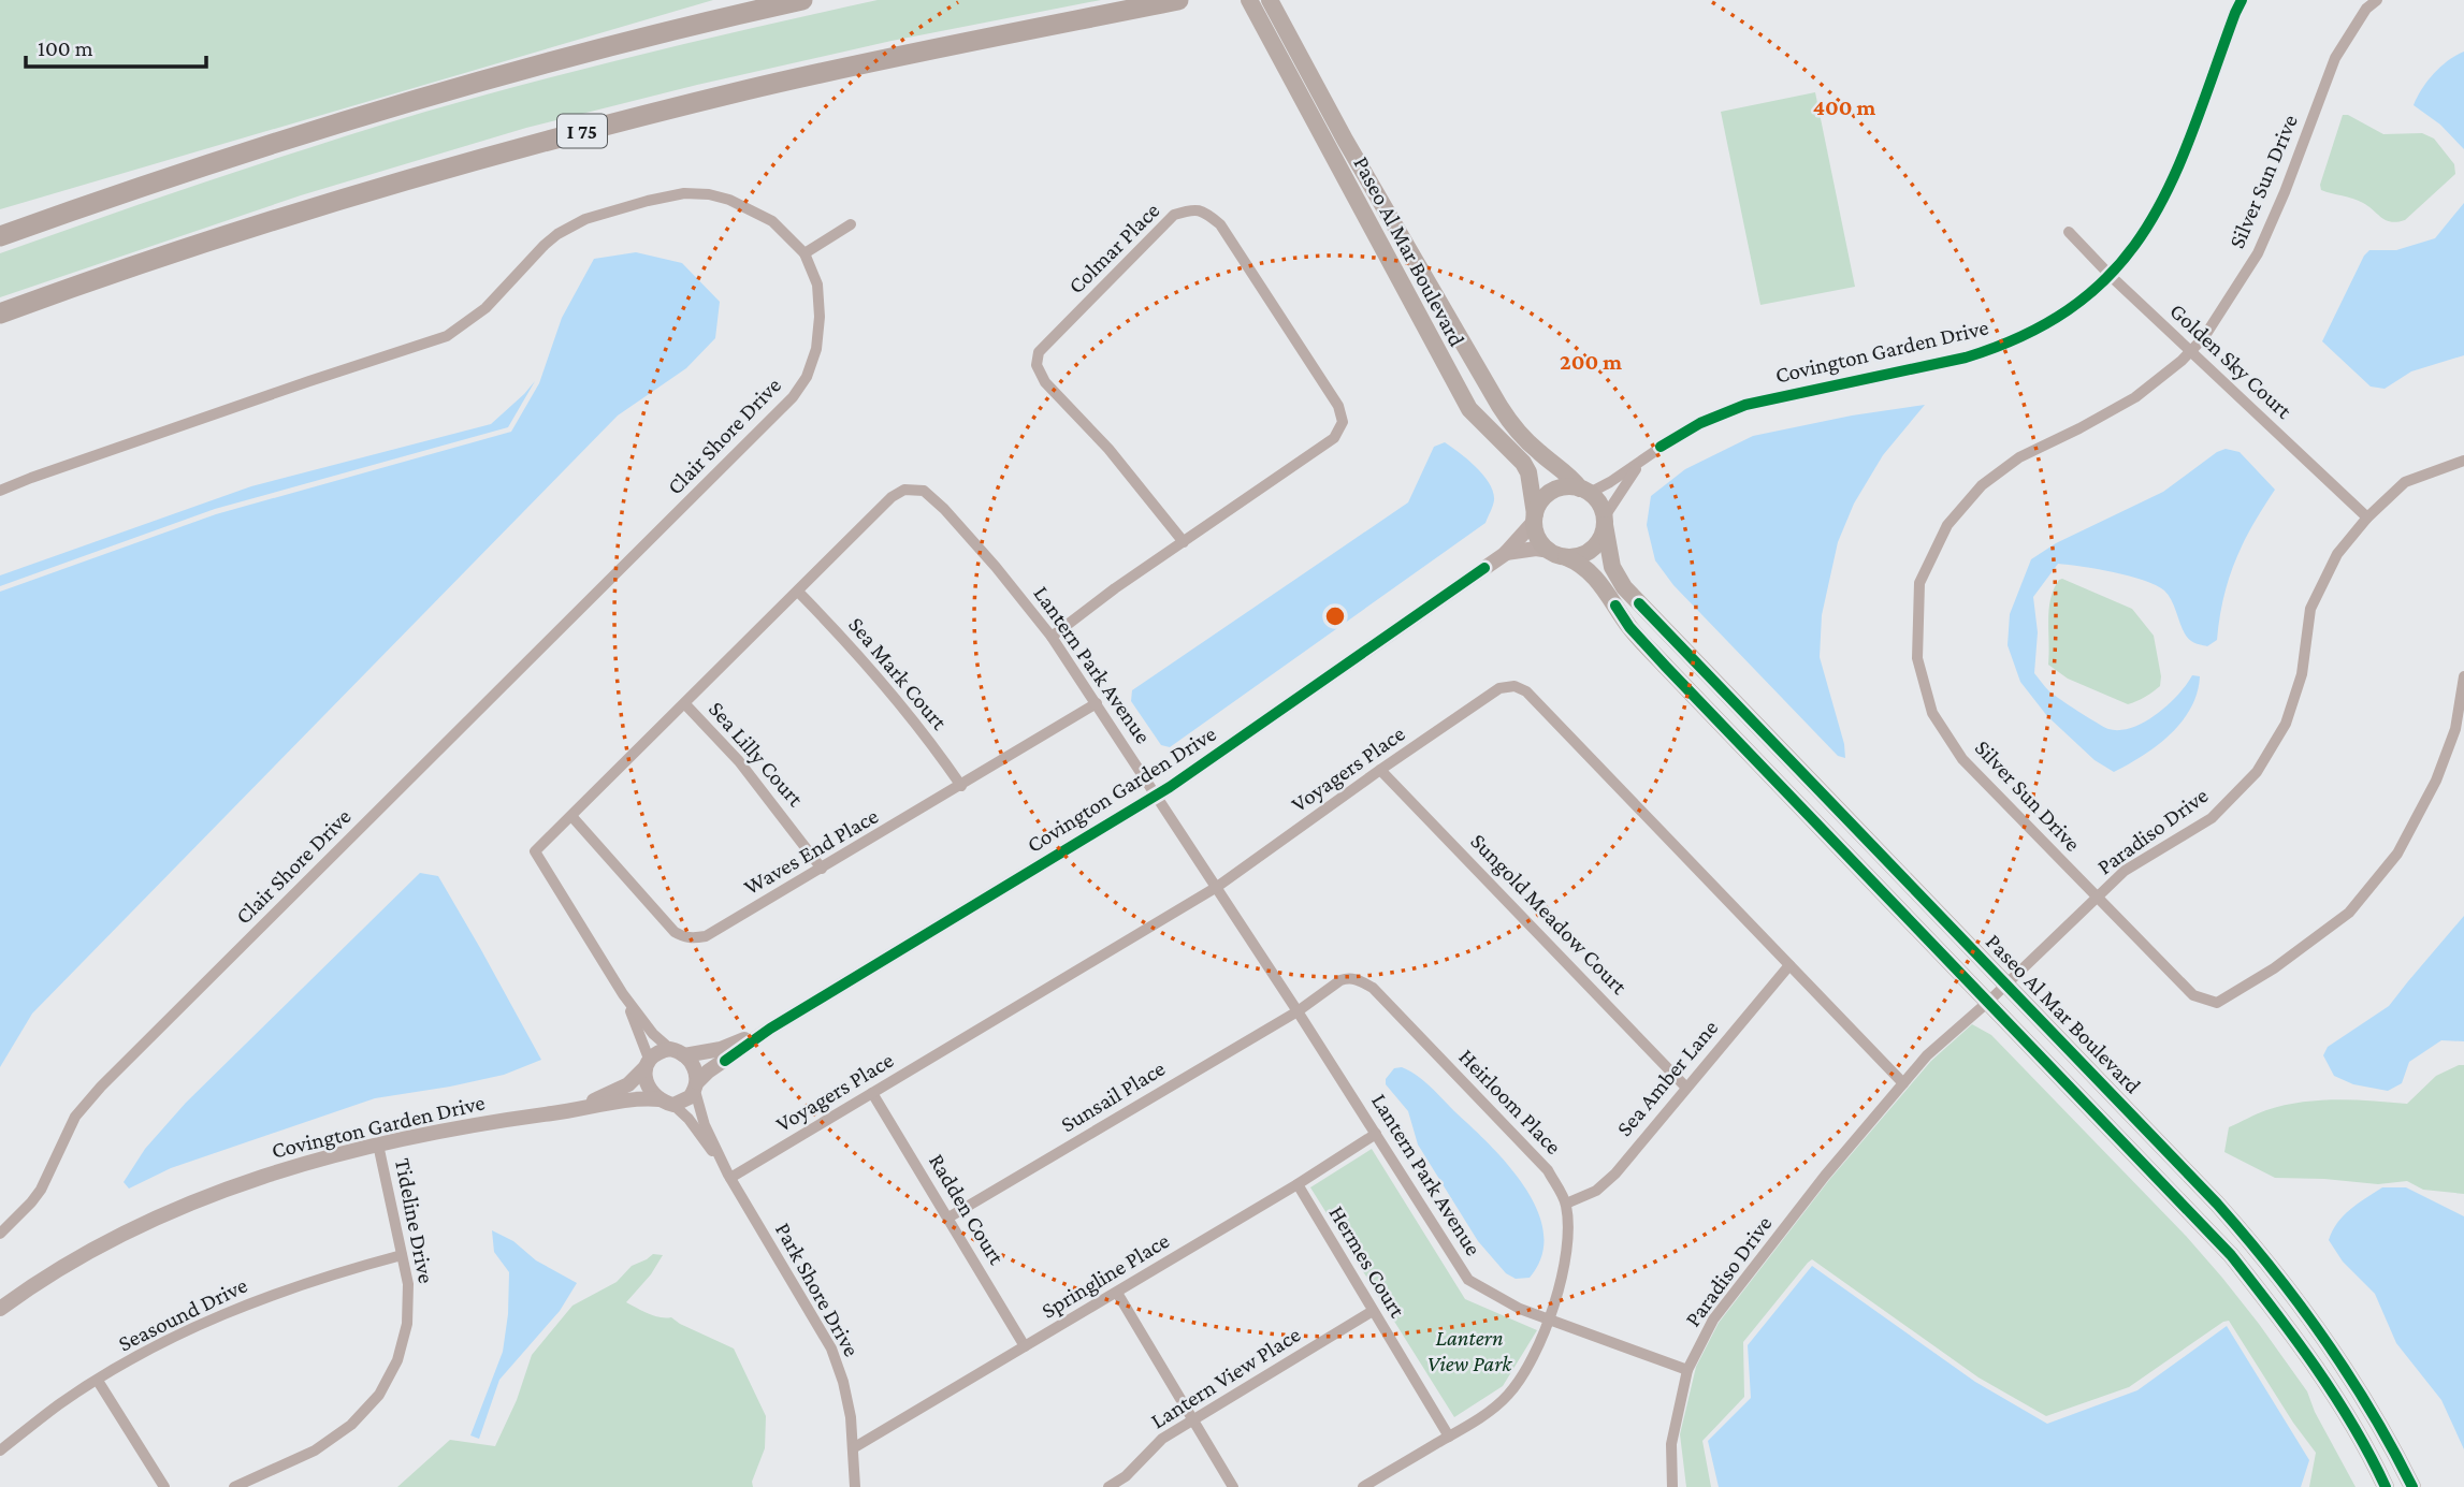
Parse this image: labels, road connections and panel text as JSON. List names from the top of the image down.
{
  "streets": {
    "highway": ["I 75"],
    "main road": ["Paseo Al Mar Boulevard"],
    "street": [
      "Silver Sun Drive",
      "Colmar Place",
      "Covington Garden Drive",
      "Golden Sky Court",
      "Clair Shore Drive",
      "Lantern Park Avenue",
      "Sea Mark Court",
      "Sea Lilly Court",
      "Voyagers Place",
      "Paradiso Drive",
      "Waves End Place",
      "Sungold Meadow Court",
      "Sea Amber Lane",
      "Sunsail Place",
      "Heirloom Place",
      "Radden Court",
      "Tideline Drive",
      "Hermes Court",
      "Springline Place",
      "Park Shore Drive",
      "Seasound Drive",
      "Lantern View Place"
    ]
  },
  "crossings": [
    ["Silver Sun Drive", "Golden Sky Court"],
    ["Silver Sun Drive", "Paradiso Drive"],
    ["Colmar Place", "Lantern Park Avenue"],
    ["Paseo Al Mar Boulevard", "Covington Garden Drive"],
    ["Paseo Al Mar Boulevard", "Paradiso Drive"],
    ["Covington Garden Drive", "Golden Sky Court"],
    ["Covington Garden Drive", "Lantern Park Avenue"],
    ["Covington Garden Drive", "Tideline Drive"],
    ["Covington Garden Drive", "Park Shore Drive"],
    ["Golden Sky Court", "Paradiso Drive"],
    ["Lantern Park Avenue", "Sea Mark Court"],
    ["Lantern Park Avenue", "Sea Lilly Court"],
    ["Lantern Park Avenue", "Voyagers Place"],
    ["Lantern Park Avenue", "Paradiso Drive"],
    ["Lantern Park Avenue", "Waves End Place"],
    ["Lantern Park Avenue", "Sunsail Place"],
    ["Lantern Park Avenue", "Heirloom Place"],
    ["Lantern Park Avenue", "Springline Place"],
    ["Sea Mark Court", "Waves End Place"],
    ["Sea Lilly Court", "Waves End Place"],
    ["Voyagers Place", "Paradiso Drive"],
    ["Voyagers Place", "Sungold Meadow Court"],
    ["Voyagers Place", "Sea Amber Lane"],
    ["Voyagers Place", "Radden Court"],
    ["Voyagers Place", "Park Shore Drive"],
    ["Sungold Meadow Court", "Sea Amber Lane"],
    ["Sea Amber Lane", "Heirloom Place"],
    ["Sunsail Place", "Heirloom Place"],
    ["Sunsail Place", "Radden Court"],
    ["Heirloom Place", "Hermes Court"],
    ["Radden Court", "Springline Place"],
    ["Tideline Drive", "Seasound Drive"],
    ["Hermes Court", "Springline Place"],
    ["Hermes Court", "Lantern View Place"],
    ["Springline Place", "Park Shore Drive"]
  ],
  "parks": ["Lantern View Park"],
  "scale_bar": "100 m",
  "rings": ["400 m", "200 m"]
}
